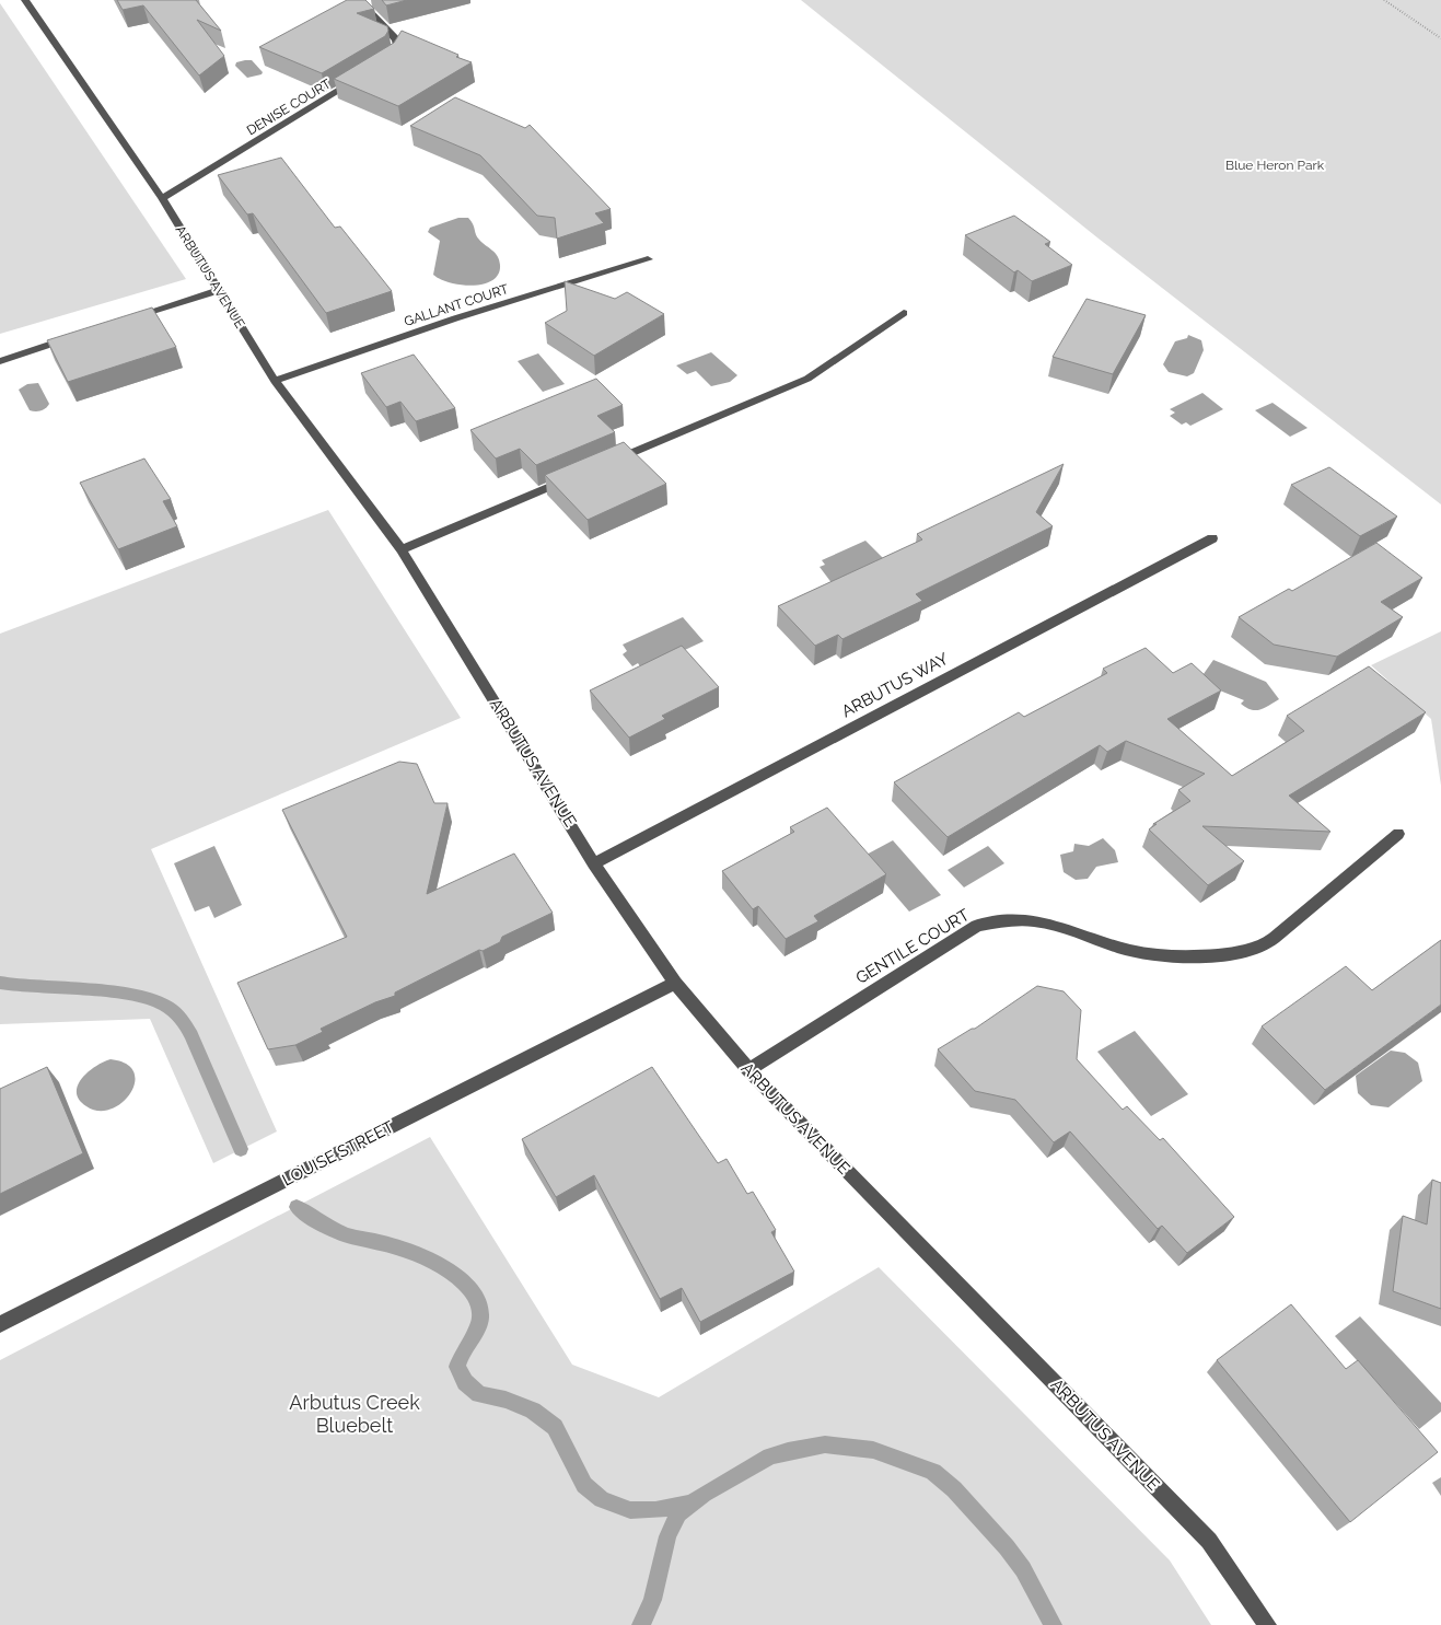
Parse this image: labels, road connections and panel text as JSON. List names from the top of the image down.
{
  "streets": {
    "street": [
      "DENISE COURT",
      "ARBUTUS AVENUE",
      "GALLANT COURT",
      "ARBUTUS WAY",
      "GENTILE COURT",
      "LOUISE STREET"
    ]
  },
  "crossings": [
    ["DENISE COURT", "ARBUTUS AVENUE"],
    ["ARBUTUS AVENUE", "GALLANT COURT"],
    ["ARBUTUS AVENUE", "ARBUTUS WAY"],
    ["ARBUTUS AVENUE", "GENTILE COURT"],
    ["ARBUTUS AVENUE", "LOUISE STREET"]
  ],
  "parks": ["Blue Heron Park", "Arbutus Creek Bluebelt"]
}
